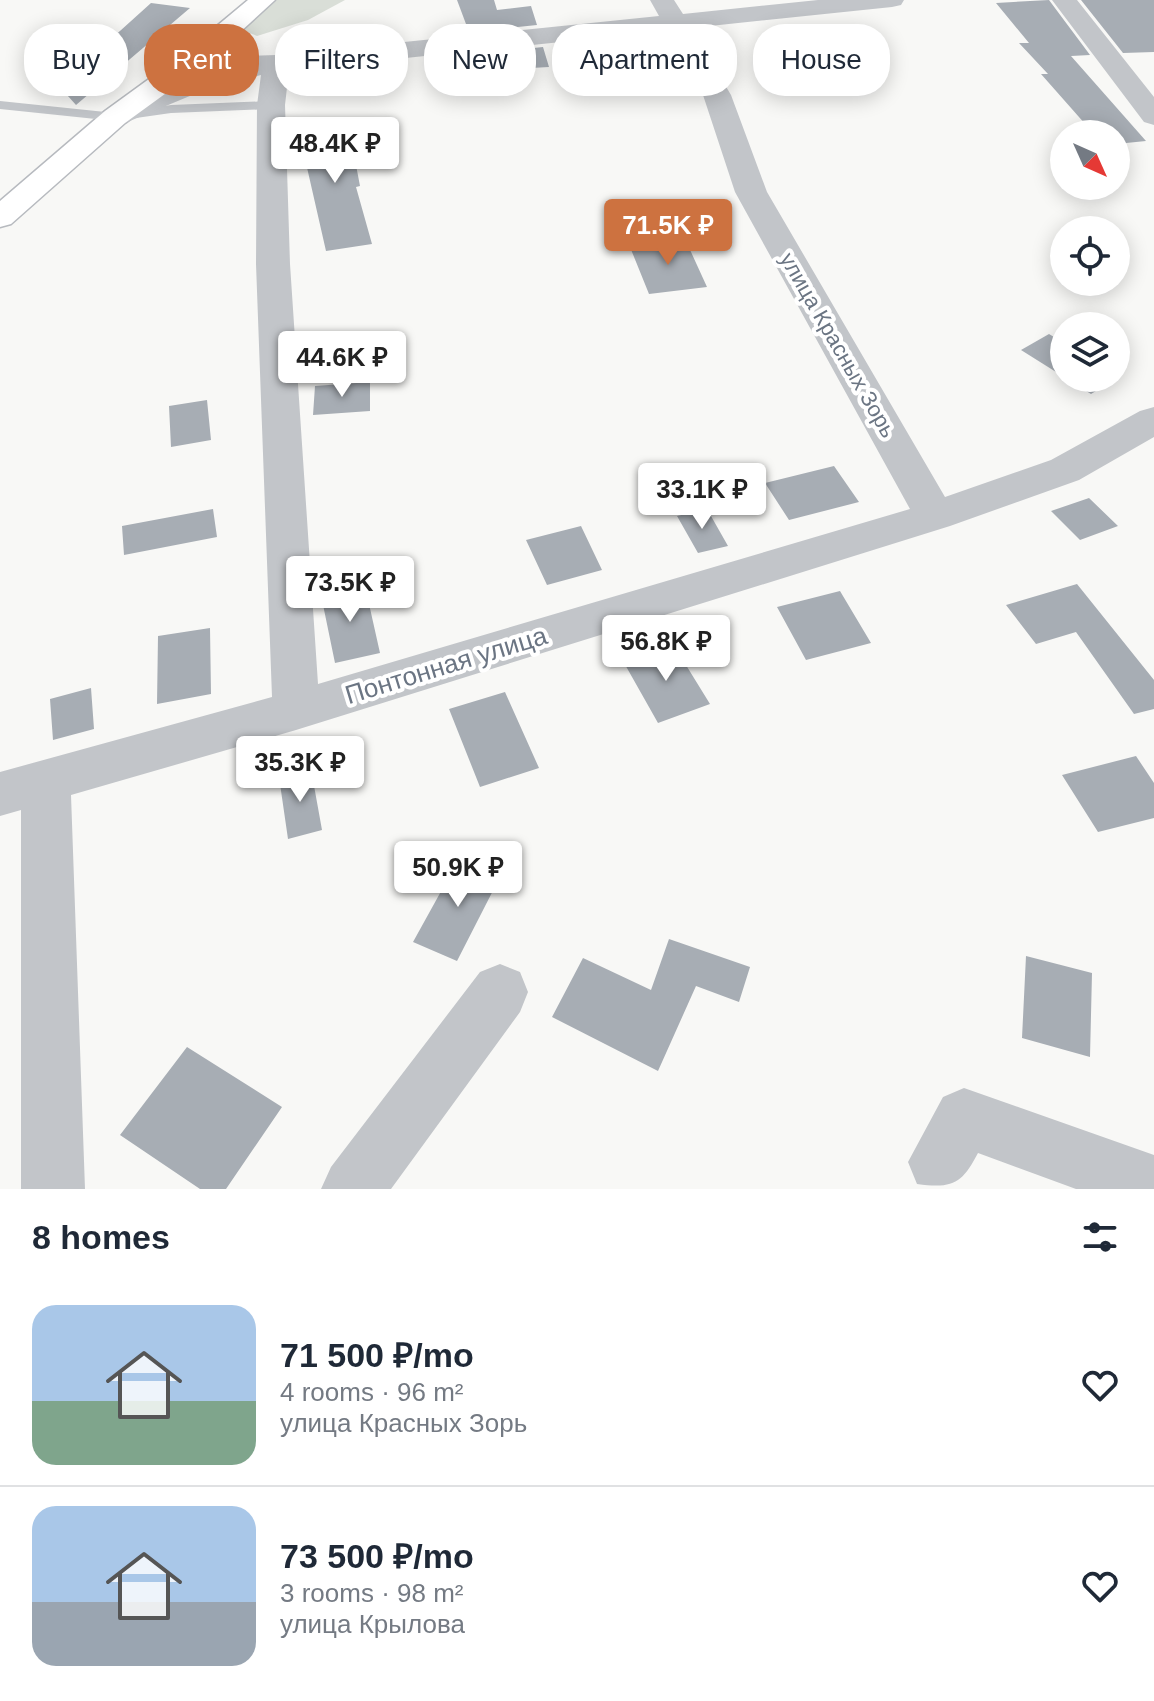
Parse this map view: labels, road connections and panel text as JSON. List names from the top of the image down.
{
  "streets": {
    "street": ["улица Красных Зорь", "Понтонная улица"]
  },
  "crossings": [
    ["улица Красных Зорь", "Понтонная улица"]
  ],
  "north": "bottom right",
  "page": {
    "chip": [
      "Buy",
      "Rent",
      "Filters",
      "New",
      "Apartment",
      "House"
    ],
    "price": [
      "48.4K ₽",
      "71.5K ₽",
      "44.6K ₽",
      "33.1K ₽",
      "73.5K ₽",
      "56.8K ₽",
      "35.3K ₽",
      "50.9K ₽"
    ],
    "heading": "8 homes",
    "list": [
      {
        "name": "71 500 ₽/mo",
        "note": "4 rooms · 96 m² · улица Красных Зорь"
      },
      {
        "name": "73 500 ₽/mo",
        "note": "3 rooms · 98 m² · улица Крылова"
      }
    ]
  }
}
